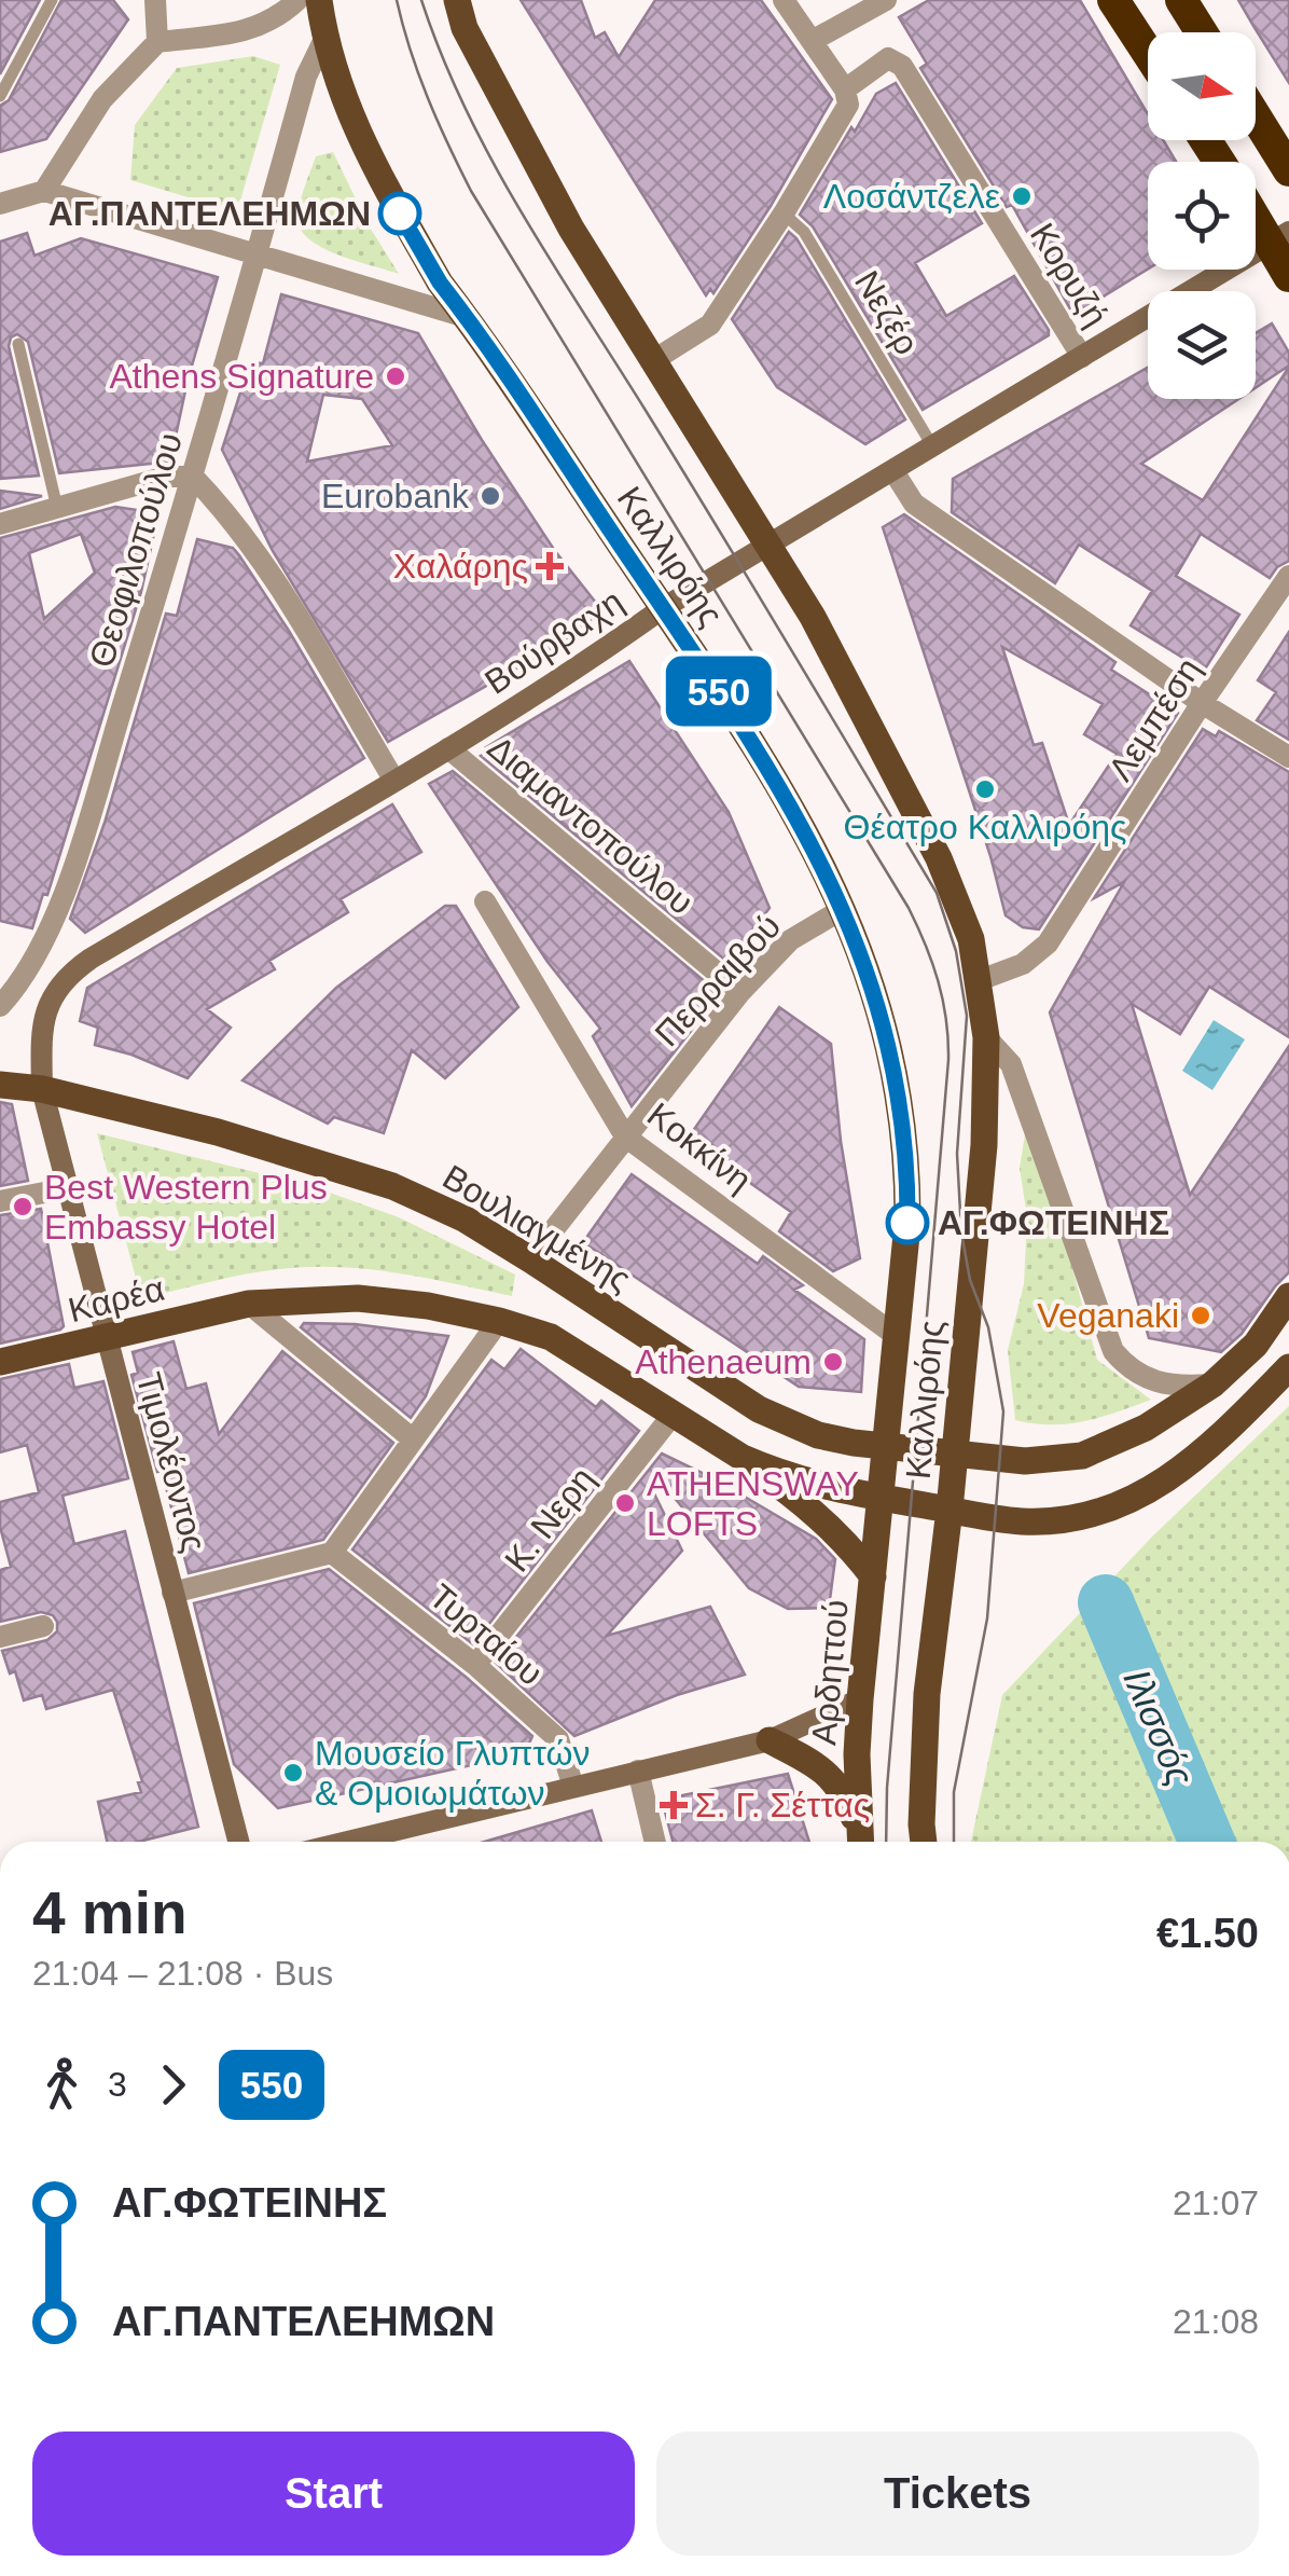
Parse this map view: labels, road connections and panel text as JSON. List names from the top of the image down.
{
  "streets": {
    "main road": [
      "Καλλιρόης",
      "Βουλιαγμένης",
      "Καρέα",
      "Αρδηττού"
    ],
    "street": [
      "Κορυζή",
      "Θεοφιλοπούλου",
      "Βούρβαχη",
      "Λεμπέση",
      "Διαμαντοπούλου",
      "Περραιβού",
      "Κοκκίνη",
      "Τιμολέοντος",
      "Κ. Νερη",
      "Τυρταίου"
    ],
    "lane": ["Νεζέρ"]
  },
  "crossings": [
    ["Κορυζή", "Βούρβαχη"],
    ["Νεζέρ", "Βούρβαχη"],
    ["Θεοφιλοπούλου", "Καλλιρόης"],
    ["Καλλιρόης", "Βούρβαχη"],
    ["Καλλιρόης", "Λεμπέση"],
    ["Καλλιρόης", "Περραιβού"],
    ["Καλλιρόης", "Κοκκίνη"],
    ["Καλλιρόης", "Βουλιαγμένης"],
    ["Καλλιρόης", "Αρδηττού"],
    ["Βούρβαχη", "Διαμαντοπούλου"],
    ["Βούρβαχη", "Βουλιαγμένης"],
    ["Βούρβαχη", "Τιμολέοντος"],
    ["Διαμαντοπούλου", "Περραιβού"],
    ["Περραιβού", "Κοκκίνη"],
    ["Περραιβού", "Βουλιαγμένης"],
    ["Βουλιαγμένης", "Τιμολέοντος"],
    ["Καρέα", "Τιμολέοντος"],
    ["Κ. Νερη", "Τυρταίου"]
  ],
  "water": ["Ιλισσός"],
  "places": {
    "other": [
      "Λοσάντζελε",
      "ΑΓ.ΠΑΝΤΕΛΕΗΜΩΝ",
      "Athens Signature",
      "Eurobank",
      "Θέατρο Καλλιρόης",
      "Best Western Plus Embassy Hotel",
      "ΑΓ.ΦΩΤΕΙΝΗΣ",
      "Veganaki",
      "Athenaeum",
      "ATHENSWAY LOFTS",
      "Μουσείο Γλυπτών & Ομοιωμάτων"
    ],
    "health": ["Χαλάρης", "Σ. Γ. Σέττας"]
  },
  "lines": ["bus line 550"],
  "north": "right",
  "page": {
    "on_map": "550",
    "heading": ["4 min", "21:04 – 21:08 · Bus", "€1.50"],
    "legs": ["3", "550"],
    "list": [
      {
        "name": "ΑΓ.ΦΩΤΕΙΝΗΣ",
        "value": "21:07"
      },
      {
        "name": "ΑΓ.ΠΑΝΤΕΛΕΗΜΩΝ",
        "value": "21:08"
      }
    ],
    "buttons": ["Start", "Tickets"]
  }
}
